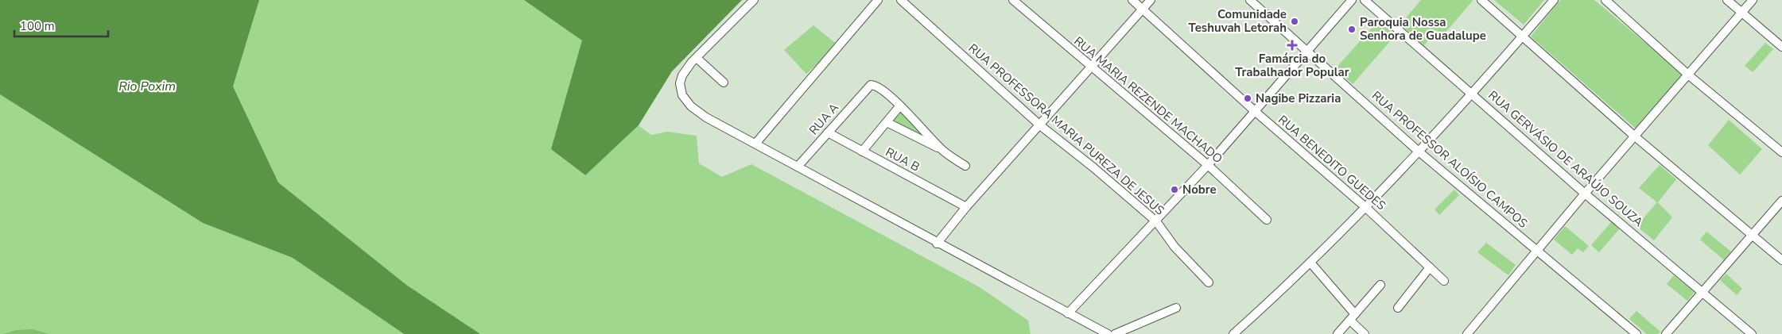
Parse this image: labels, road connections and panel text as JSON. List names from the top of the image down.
{
  "streets": {
    "street": [
      "RUA MARIA REZENDE MACHADO",
      "RUA A",
      "RUA PROFESSORA MARIA PUREZA DE JESUS",
      "RUA GERVÁSIO DE ARAÚJO SOUZA",
      "RUA B",
      "RUA PROFESSOR ALOÍSIO CAMPOS",
      "RUA BENEDITO GUEDES"
    ]
  },
  "crossings": [
    ["RUA A", "RUA B"]
  ],
  "water": ["Rio Poxim"],
  "places": {
    "other": [
      "Comunidade Teshuvah Letorah",
      "Paroquia Nossa Senhora de Guadalupe",
      "Nagibe Pizzaria",
      "Nobre"
    ],
    "health": ["Famárcia do Trabalhador Popular"]
  },
  "scale_bar": "100 m"
}
